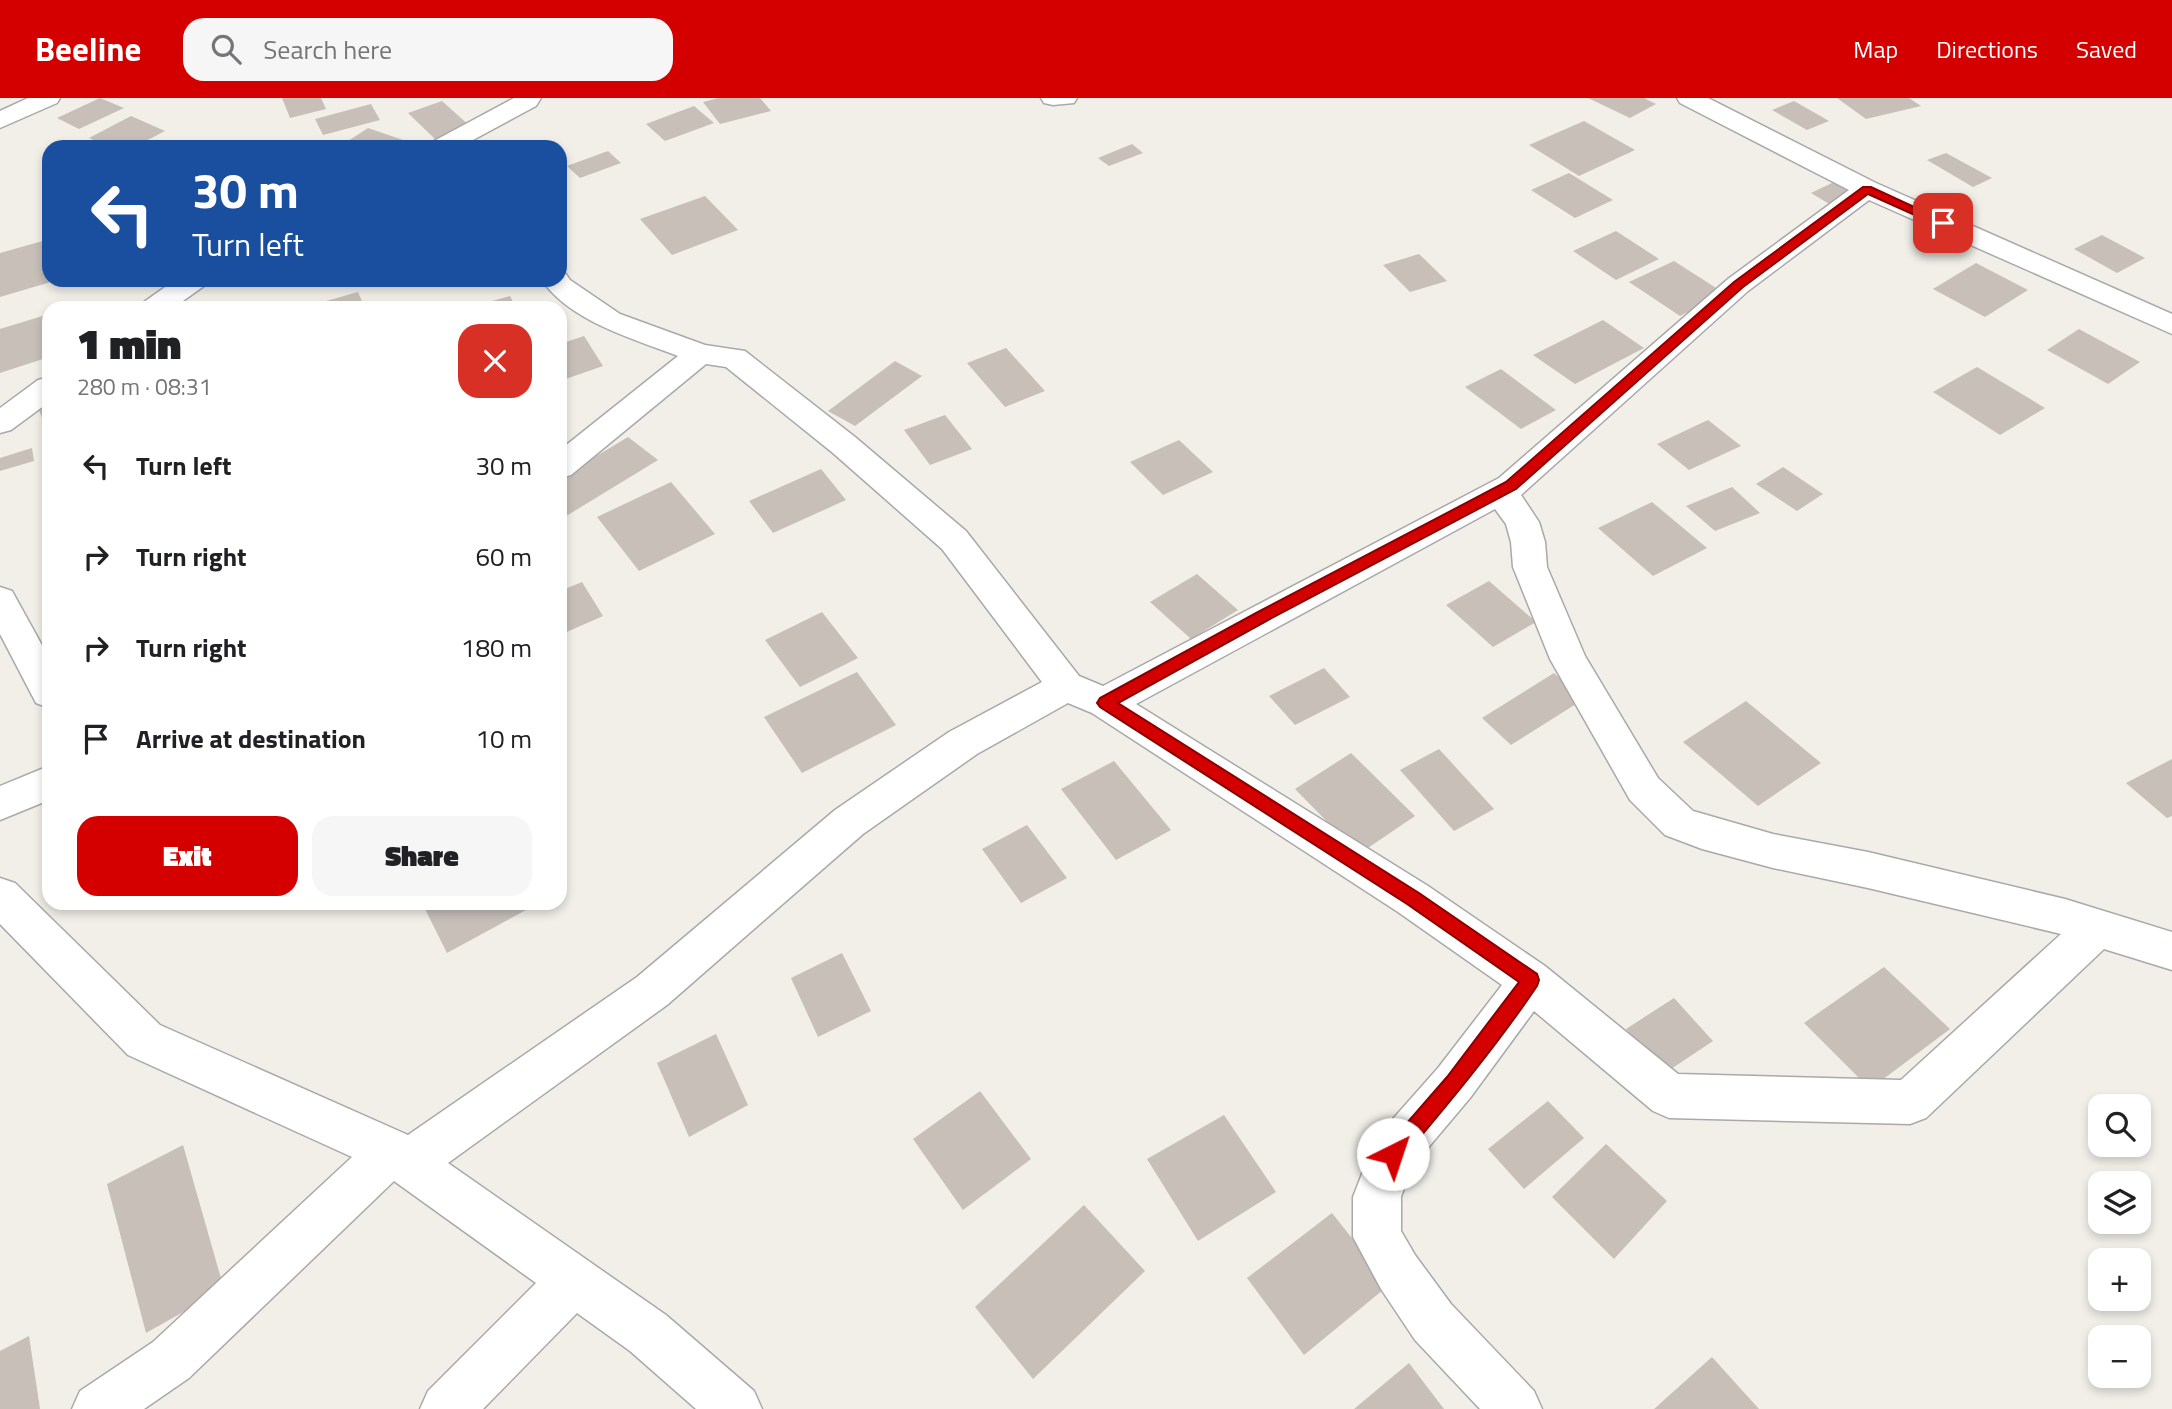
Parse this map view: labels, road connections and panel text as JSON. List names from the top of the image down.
{
  "page": {
    "header": "Beeline",
    "search": "Search here",
    "nav": ["Map", "Directions", "Saved"],
    "turn": ["30 m", "Turn left"],
    "heading": ["1 min", "280 m · 08:31"],
    "list": [
      {
        "name": "Turn left",
        "value": "30 m"
      },
      {
        "name": "Turn right",
        "value": "60 m"
      },
      {
        "name": "Turn right",
        "value": "180 m"
      },
      {
        "name": "Arrive at destination",
        "value": "10 m"
      }
    ],
    "buttons": ["Exit", "Share"],
    "map_buttons": ["+", "−"]
  }
}
